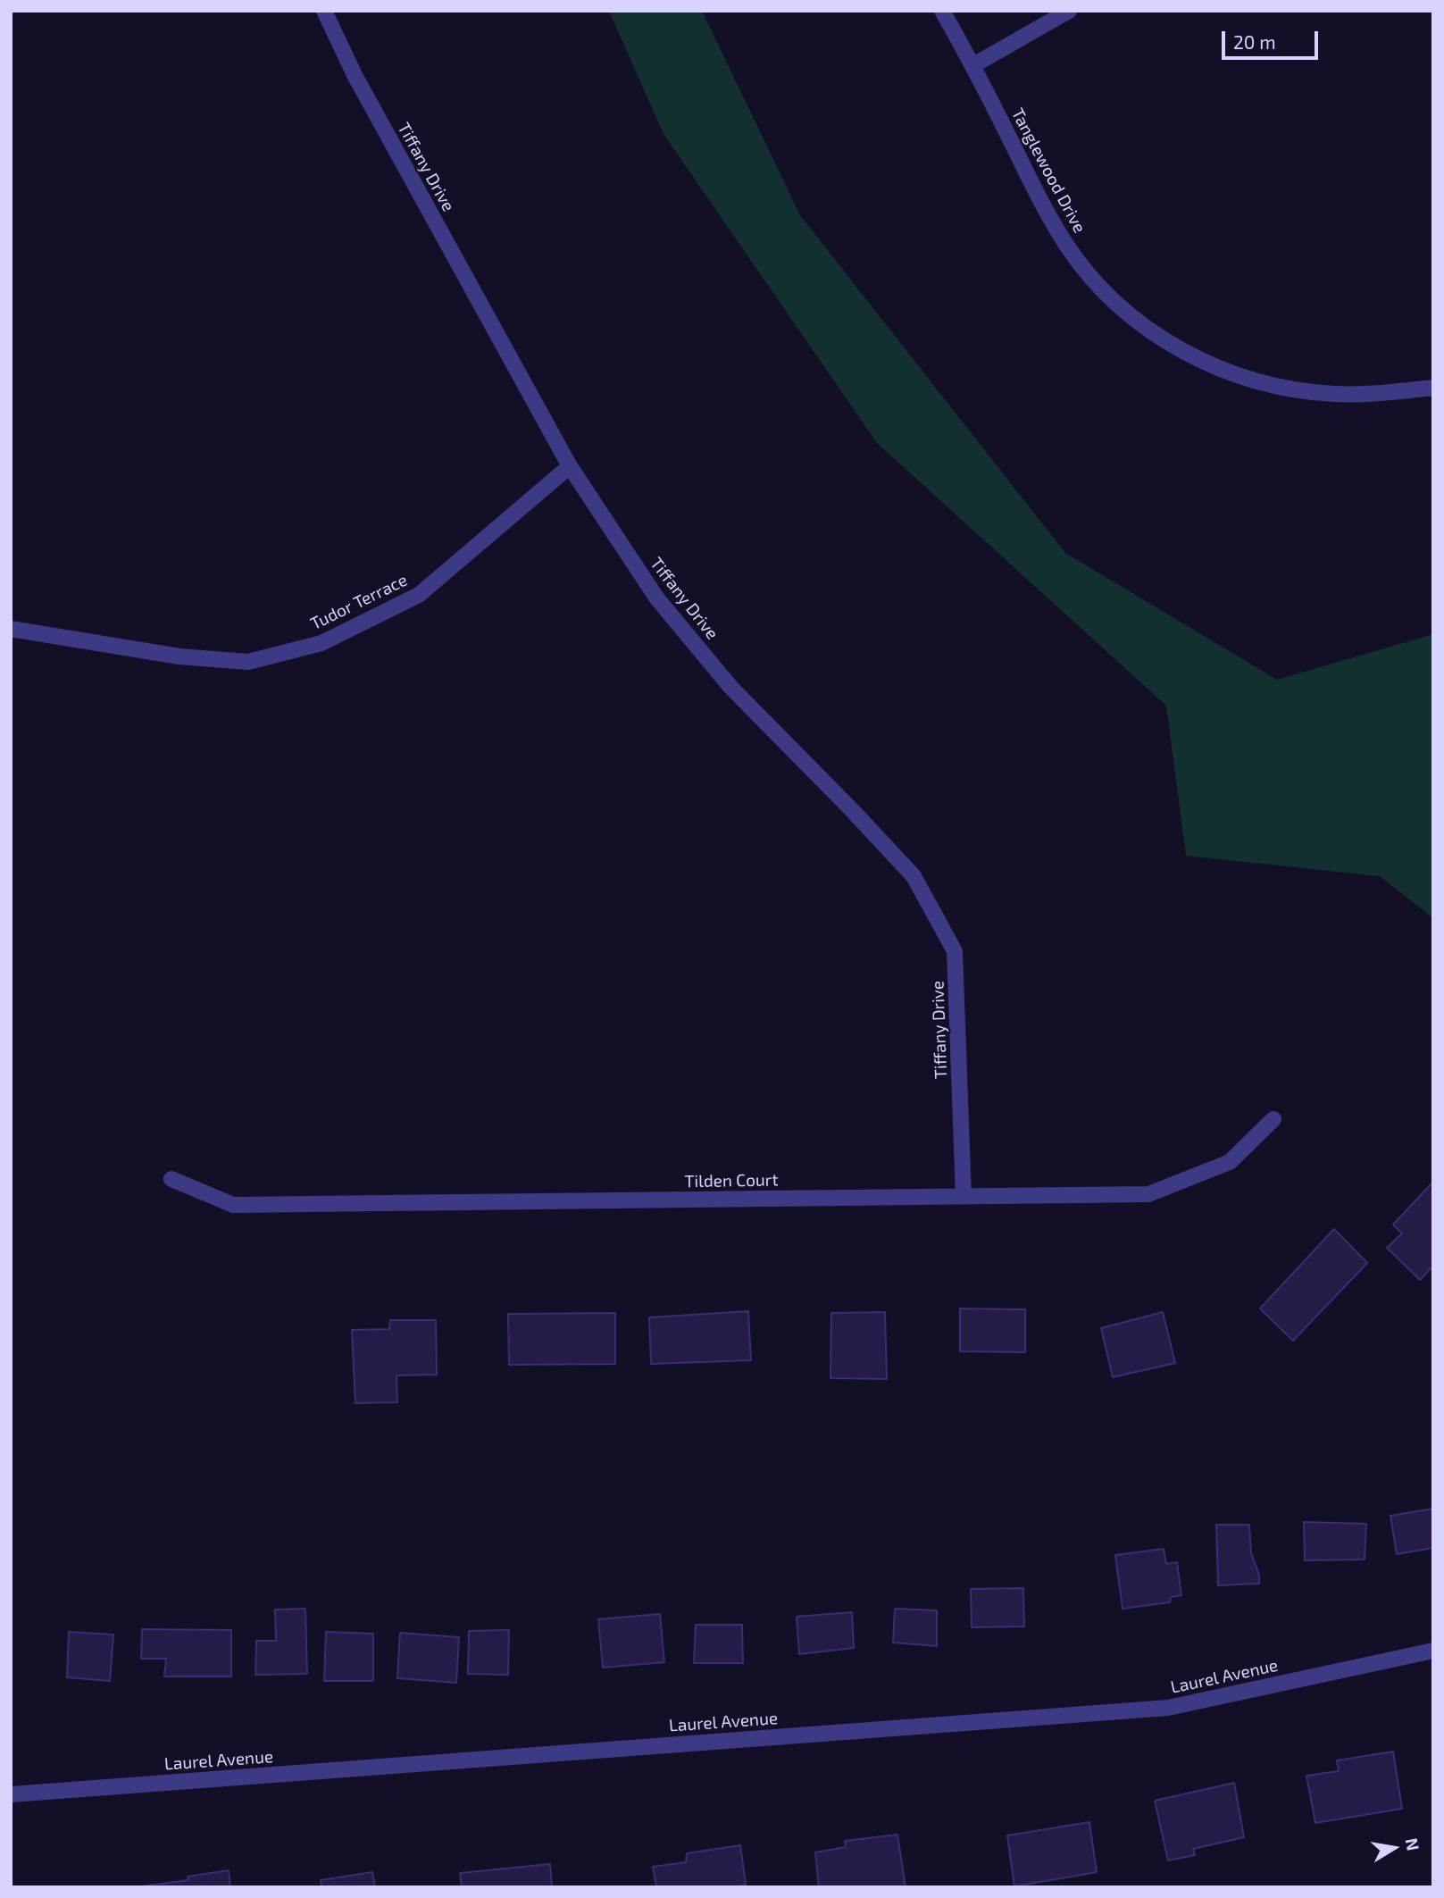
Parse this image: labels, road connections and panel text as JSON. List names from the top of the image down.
{
  "streets": {
    "street": [
      "Tiffany Drive",
      "Tanglewood Drive",
      "Tudor Terrace",
      "Tilden Court",
      "Laurel Avenue"
    ]
  },
  "crossings": [
    ["Tiffany Drive", "Tudor Terrace"],
    ["Tiffany Drive", "Tilden Court"]
  ],
  "scale_bar": "20 m",
  "north": "right"
}
